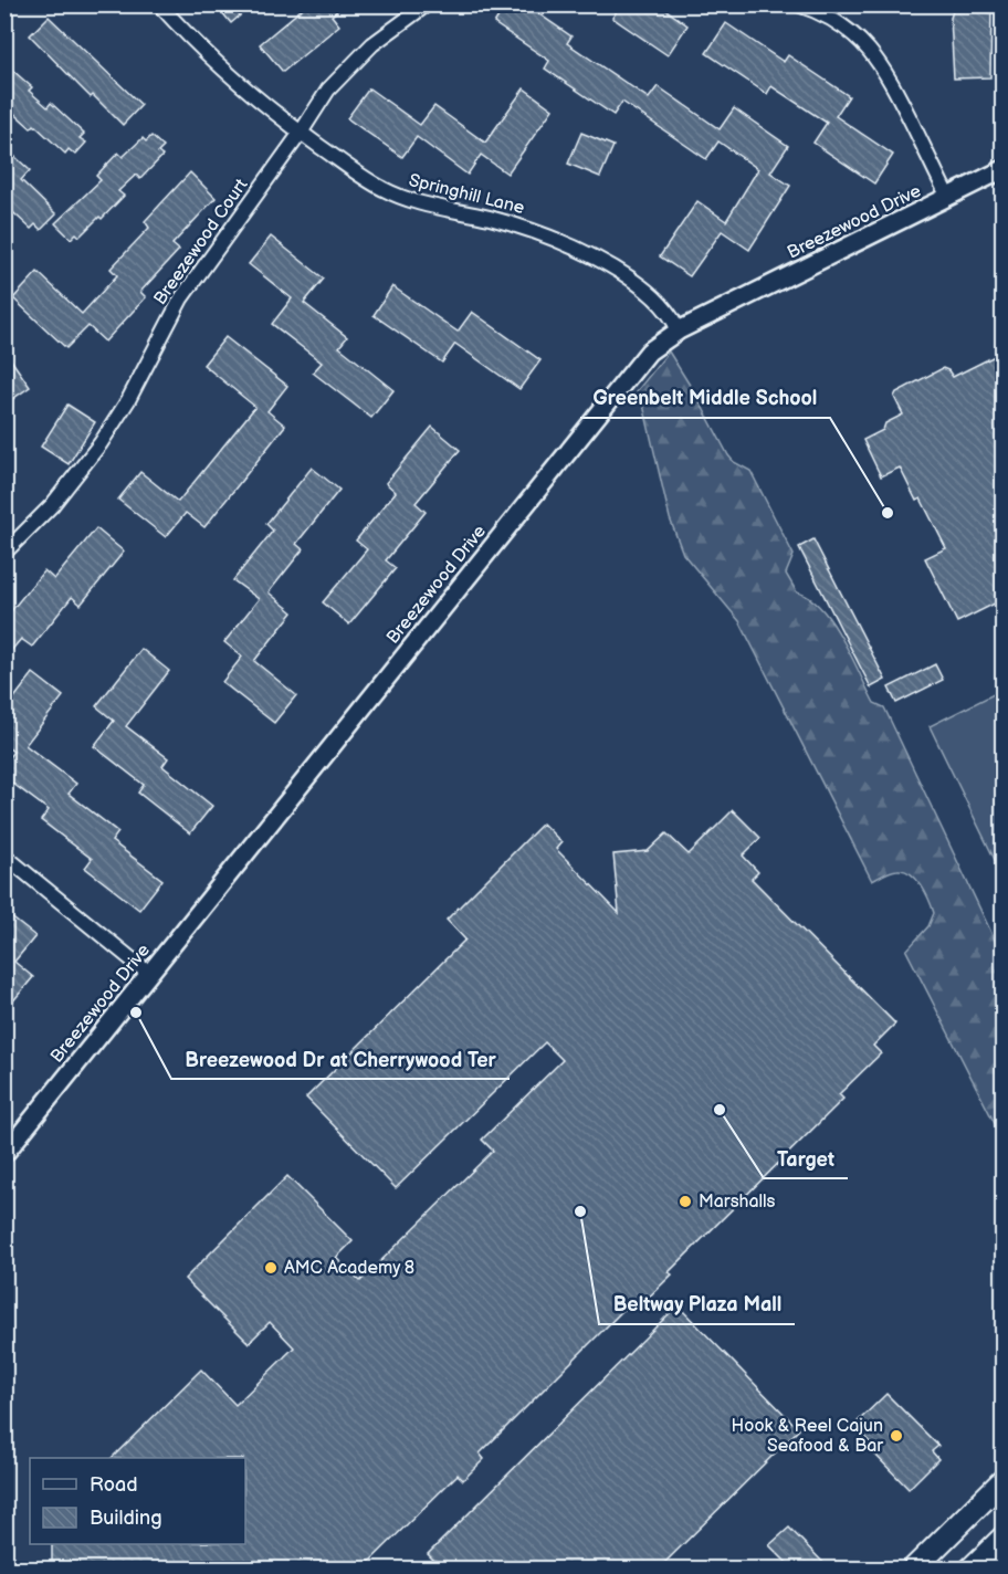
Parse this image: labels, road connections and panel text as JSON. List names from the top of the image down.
{
  "streets": {
    "street": ["Springhill Lane", "Breezewood Drive", "Breezewood Court"]
  },
  "crossings": [
    ["Springhill Lane", "Breezewood Drive"],
    ["Springhill Lane", "Breezewood Court"]
  ],
  "places": [
    "Greenbelt Middle School",
    "Breezewood Dr at Cherrywood Ter",
    "Target",
    "Marshalls",
    "Beltway Plaza Mall",
    "AMC Academy 8",
    "Hook & Reel Cajun Seafood & Bar"
  ],
  "legend": ["Road", "Building"]
}
